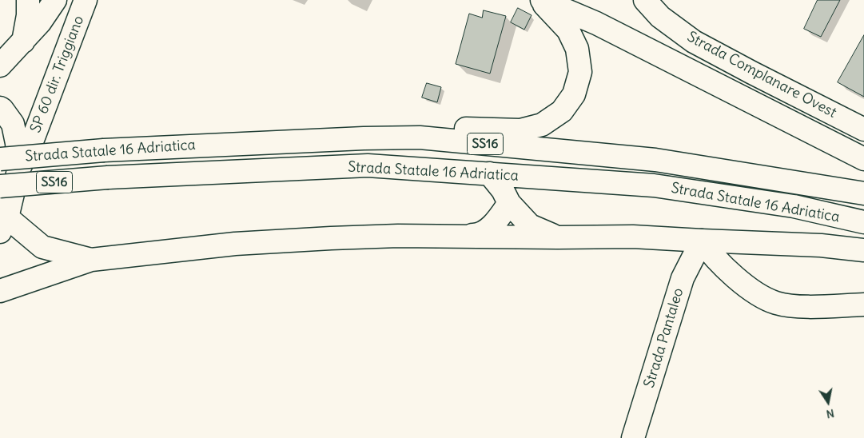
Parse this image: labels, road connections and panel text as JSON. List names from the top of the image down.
{
  "streets": {
    "main road": [
      "SP 60 dir. Triggiano",
      "Strada Complanare Ovest",
      "SS16",
      "Strada Statale 16 Adriatica",
      "Strada Pantaleo"
    ]
  },
  "crossings": [
    ["SS16", "Strada Statale 16 Adriatica"],
    ["SS16", "Strada Pantaleo"]
  ],
  "north": "bottom"
}
